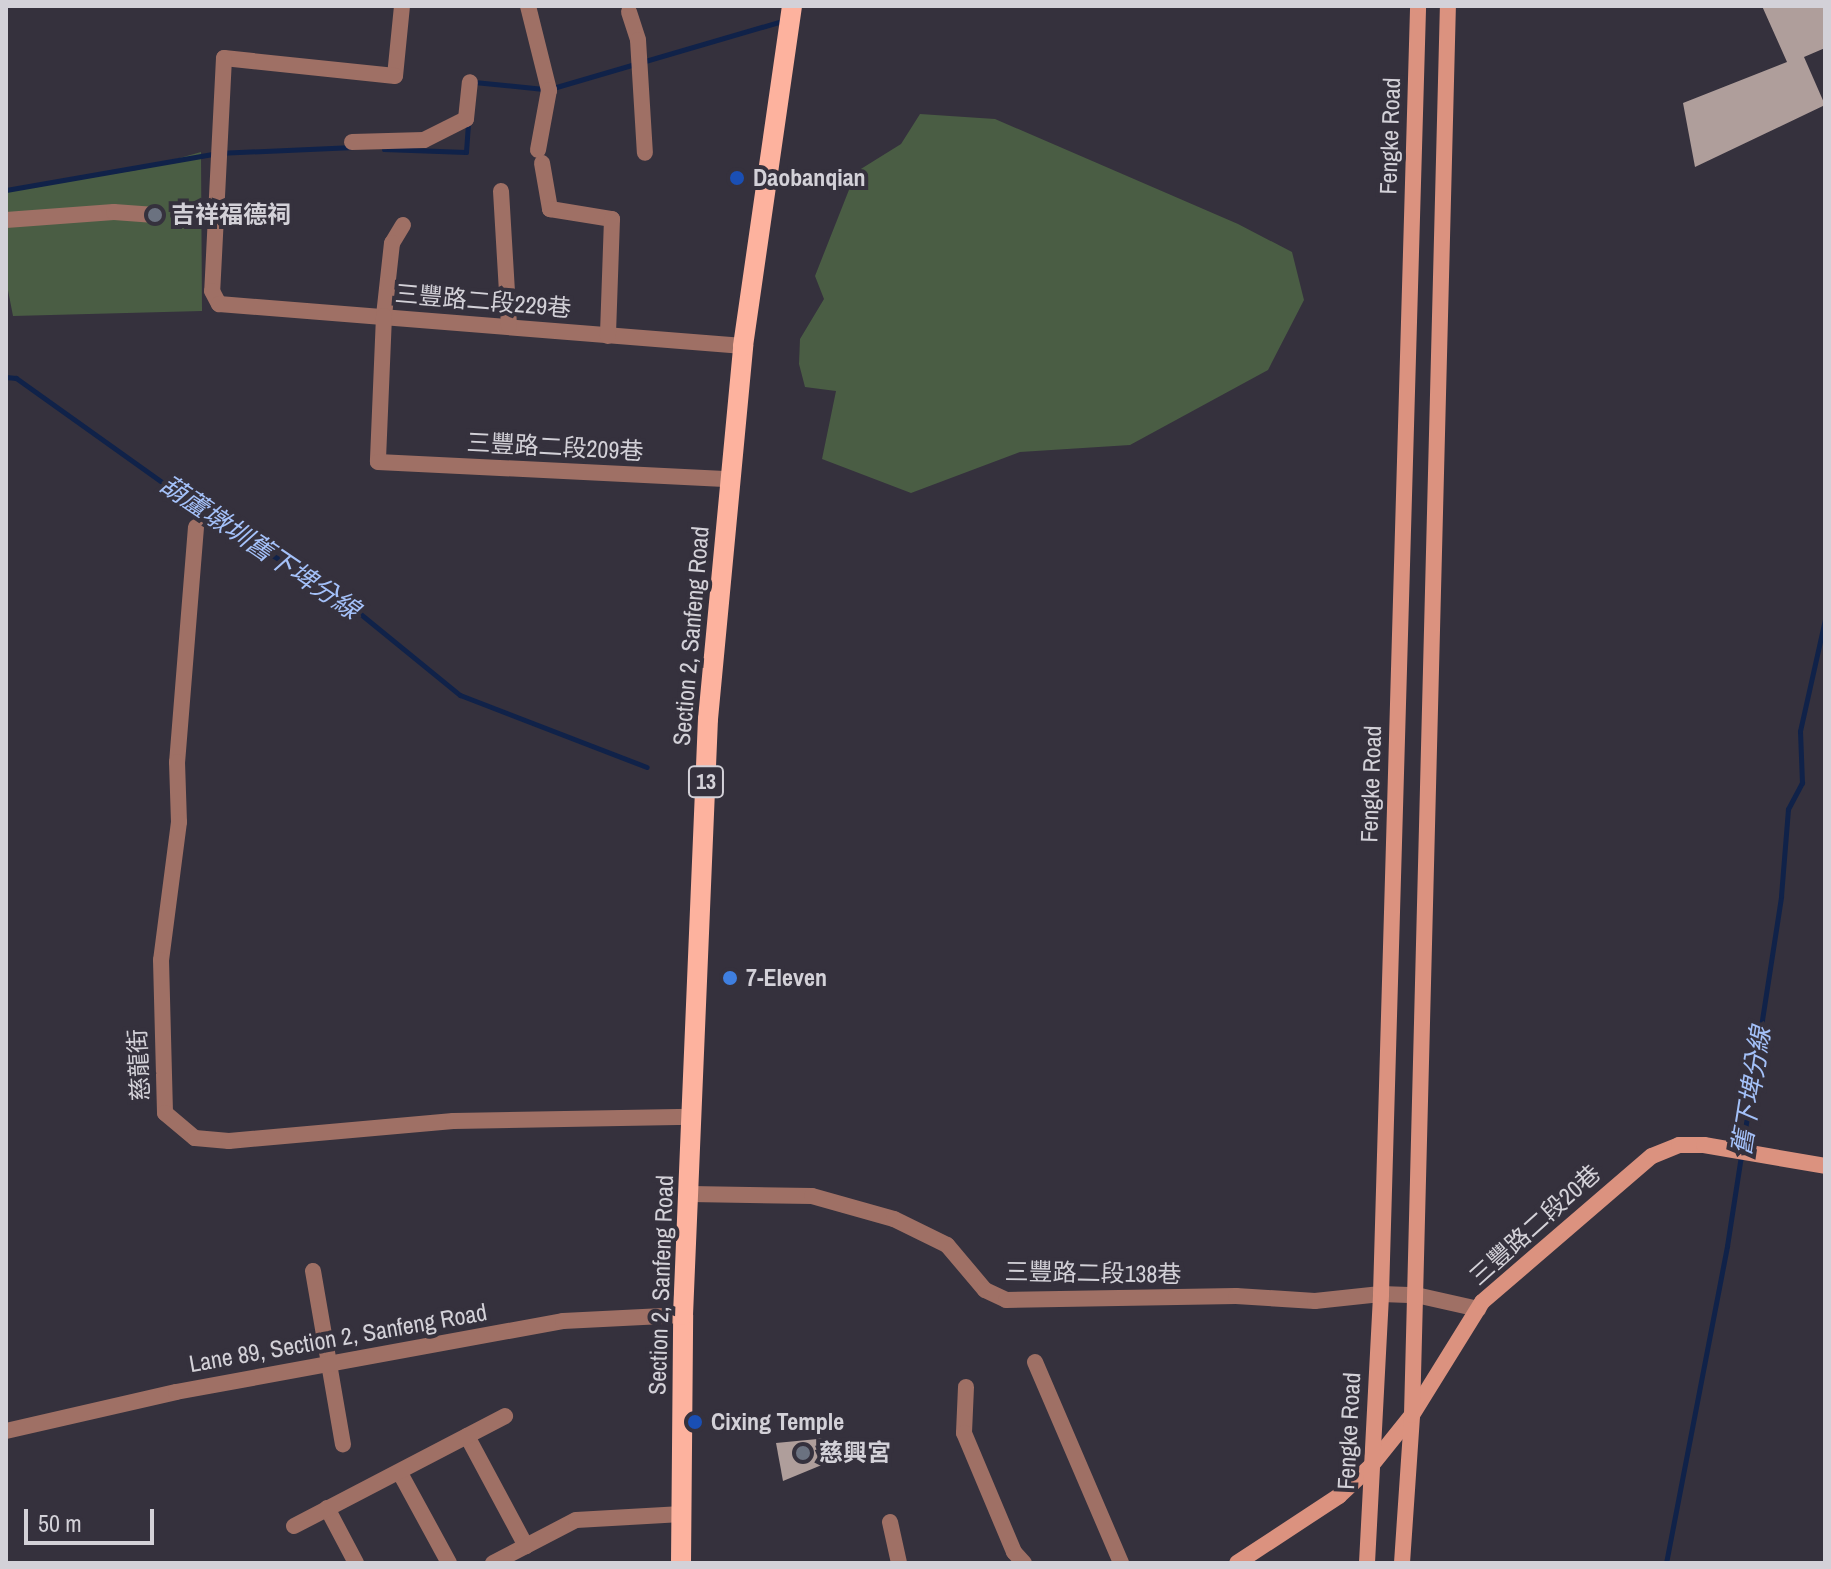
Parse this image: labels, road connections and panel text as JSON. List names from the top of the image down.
{
  "streets": {
    "main road": ["Section 2, Sanfeng Road", "13"],
    "street": [
      "Fengke Road",
      "三豐路二段229巷",
      "三豐路二段209巷",
      "慈龍街",
      "三豐路二段20巷",
      "三豐路二段138巷",
      "Lane 89, Section 2, Sanfeng Road"
    ]
  },
  "crossings": [
    ["Fengke Road", "三豐路二段20巷"],
    ["Fengke Road", "三豐路二段138巷"],
    ["三豐路二段229巷", "三豐路二段209巷"],
    ["三豐路二段229巷", "Section 2, Sanfeng Road"],
    ["三豐路二段209巷", "Section 2, Sanfeng Road"],
    ["Section 2, Sanfeng Road", "慈龍街"],
    ["Section 2, Sanfeng Road", "三豐路二段138巷"],
    ["Section 2, Sanfeng Road", "Lane 89, Section 2, Sanfeng Road"],
    ["三豐路二段20巷", "三豐路二段138巷"]
  ],
  "water": ["葫蘆墩圳舊下埤分線", "舊下埤分線"],
  "places": [
    "Daobanqian",
    "吉祥福德祠",
    "7-Eleven",
    "Cixing Temple",
    "慈興宮"
  ],
  "scale_bar": "50 m"
}
